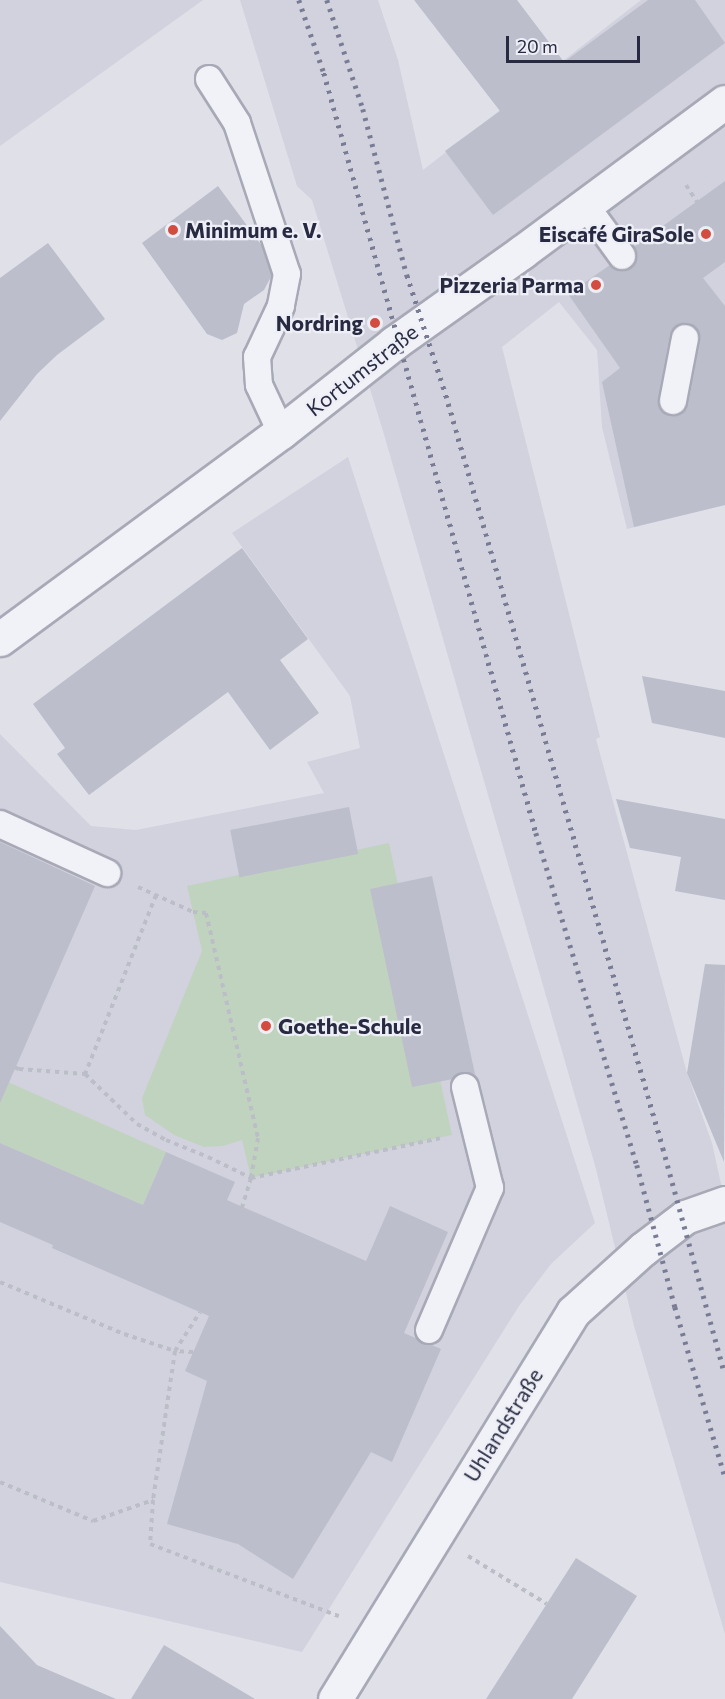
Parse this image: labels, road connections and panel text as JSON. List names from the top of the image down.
{
  "streets": {
    "street": ["Kortumstraße", "Uhlandstraße"]
  },
  "places": [
    "Minimum e. V.",
    "Eiscafé GiraSole",
    "Pizzeria Parma",
    "Nordring",
    "Goethe-Schule"
  ],
  "scale_bar": "20 m"
}
